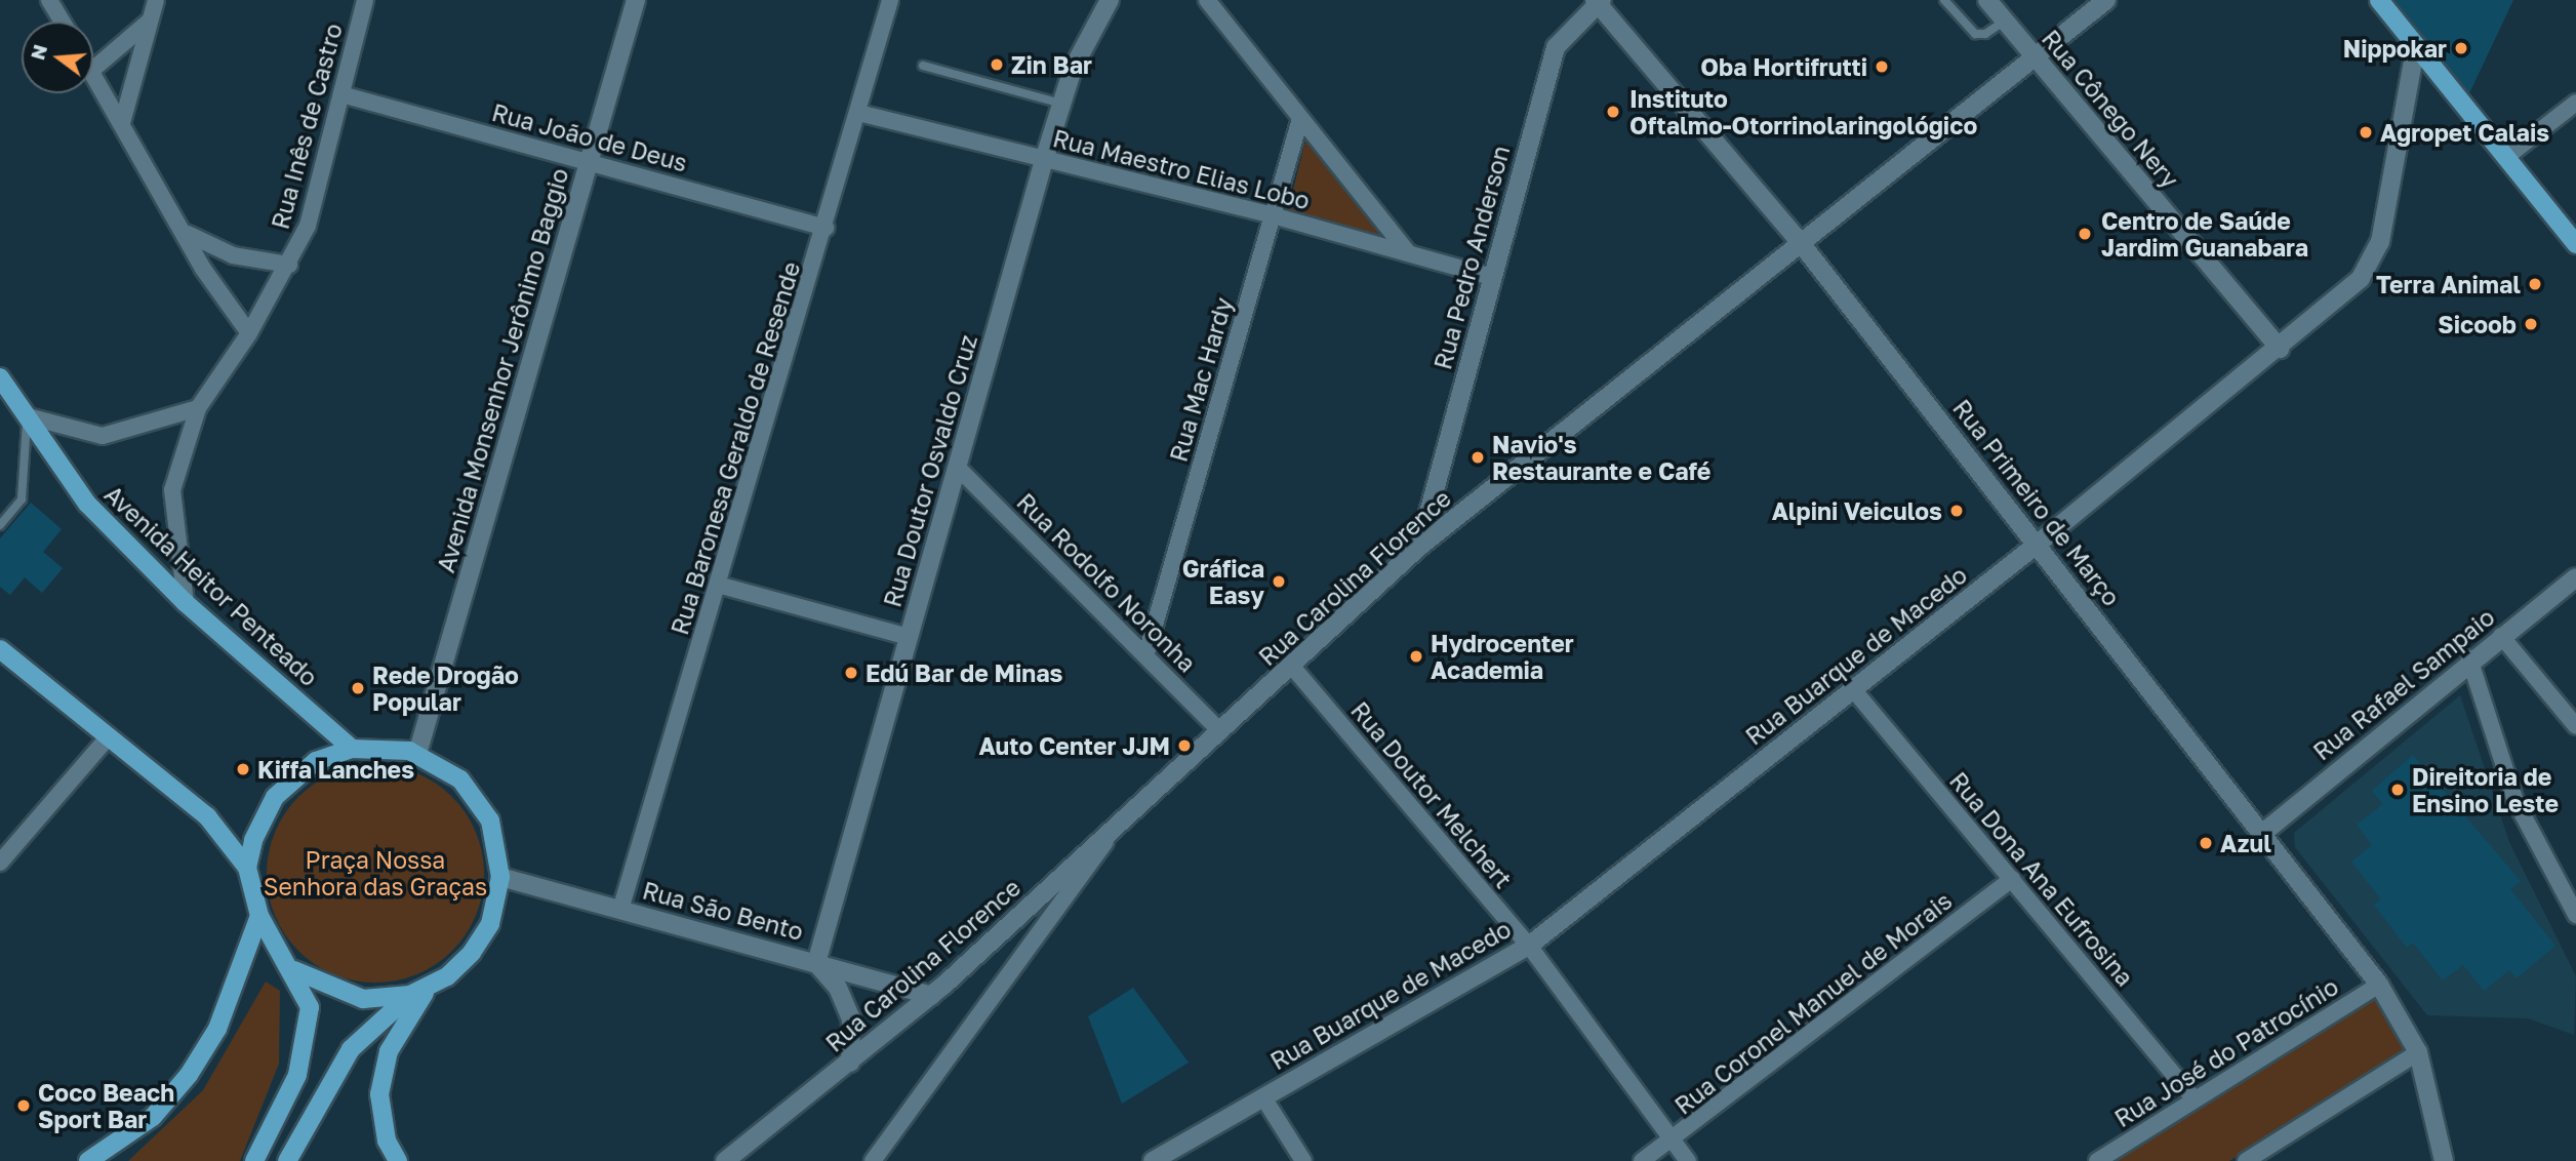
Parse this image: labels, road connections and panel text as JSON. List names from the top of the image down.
{
  "streets": {
    "main road": [
      "Rua Cônego Nery",
      "Rua Pedro Anderson",
      "Avenida Monsenhor Jerônimo Baggio",
      "Rua Doutor Osvaldo Cruz",
      "Rua Primeiro de Março",
      "Rua Carolina Florence",
      "Avenida Heitor Penteado",
      "Rua Buarque de Macedo",
      "Rua Rafael Sampaio",
      "Rua São Bento"
    ],
    "street": [
      "Rua Inês de Castro",
      "Rua João de Deus",
      "Rua Maestro Elias Lobo",
      "Rua Mac Hardy",
      "Rua Baronesa Geraldo de Resende",
      "Rua Rodolfo Noronha",
      "Rua Doutor Melchert",
      "Rua Dona Ana Eufrosina",
      "Rua Coronel Manuel de Morais",
      "Rua José do Patrocínio"
    ]
  },
  "crossings": [
    ["Rua Cônego Nery", "Rua Carolina Florence"],
    ["Rua Cônego Nery", "Rua Buarque de Macedo"],
    ["Rua Inês de Castro", "Rua João de Deus"],
    ["Rua Inês de Castro", "Avenida Heitor Penteado"],
    ["Rua João de Deus", "Avenida Monsenhor Jerônimo Baggio"],
    ["Rua João de Deus", "Rua Baronesa Geraldo de Resende"],
    ["Rua Maestro Elias Lobo", "Rua Pedro Anderson"],
    ["Rua Maestro Elias Lobo", "Rua Mac Hardy"],
    ["Rua Maestro Elias Lobo", "Rua Baronesa Geraldo de Resende"],
    ["Rua Maestro Elias Lobo", "Rua Doutor Osvaldo Cruz"],
    ["Rua Pedro Anderson", "Rua Primeiro de Março"],
    ["Rua Pedro Anderson", "Rua Carolina Florence"],
    ["Avenida Monsenhor Jerônimo Baggio", "Avenida Heitor Penteado"],
    ["Avenida Monsenhor Jerônimo Baggio", "Rua São Bento"],
    ["Rua Mac Hardy", "Rua Rodolfo Noronha"],
    ["Rua Baronesa Geraldo de Resende", "Rua São Bento"],
    ["Rua Doutor Osvaldo Cruz", "Rua Rodolfo Noronha"],
    ["Rua Doutor Osvaldo Cruz", "Rua São Bento"],
    ["Rua Primeiro de Março", "Rua Carolina Florence"],
    ["Rua Primeiro de Março", "Rua Buarque de Macedo"],
    ["Rua Primeiro de Março", "Rua Rafael Sampaio"],
    ["Rua Primeiro de Março", "Rua José do Patrocínio"],
    ["Rua Carolina Florence", "Rua Rodolfo Noronha"],
    ["Rua Carolina Florence", "Rua Doutor Melchert"],
    ["Rua Carolina Florence", "Rua São Bento"],
    ["Avenida Heitor Penteado", "Rua São Bento"],
    ["Rua Buarque de Macedo", "Rua Doutor Melchert"],
    ["Rua Buarque de Macedo", "Rua Dona Ana Eufrosina"],
    ["Rua Doutor Melchert", "Rua Coronel Manuel de Morais"],
    ["Rua Dona Ana Eufrosina", "Rua Coronel Manuel de Morais"],
    ["Rua Dona Ana Eufrosina", "Rua José do Patrocínio"]
  ],
  "parks": ["Praça Nossa Senhora das Graças"],
  "places": [
    "Nippokar",
    "Zin Bar",
    "Oba Hortifrutti",
    "Instituto Oftalmo-Otorrinolaringológico",
    "Agropet Calais",
    "Centro de Saúde Jardim Guanabara",
    "Terra Animal",
    "Sicoob",
    "Navio's Restaurante e Café",
    "Alpini Veiculos",
    "Gráfica Easy",
    "Hydrocenter Academia",
    "Edú Bar de Minas",
    "Rede Drogão Popular",
    "Auto Center JJM",
    "Kiffa Lanches",
    "Direitoria de Ensino Leste",
    "Azul",
    "Coco Beach Sport Bar"
  ],
  "north": "left"
}
